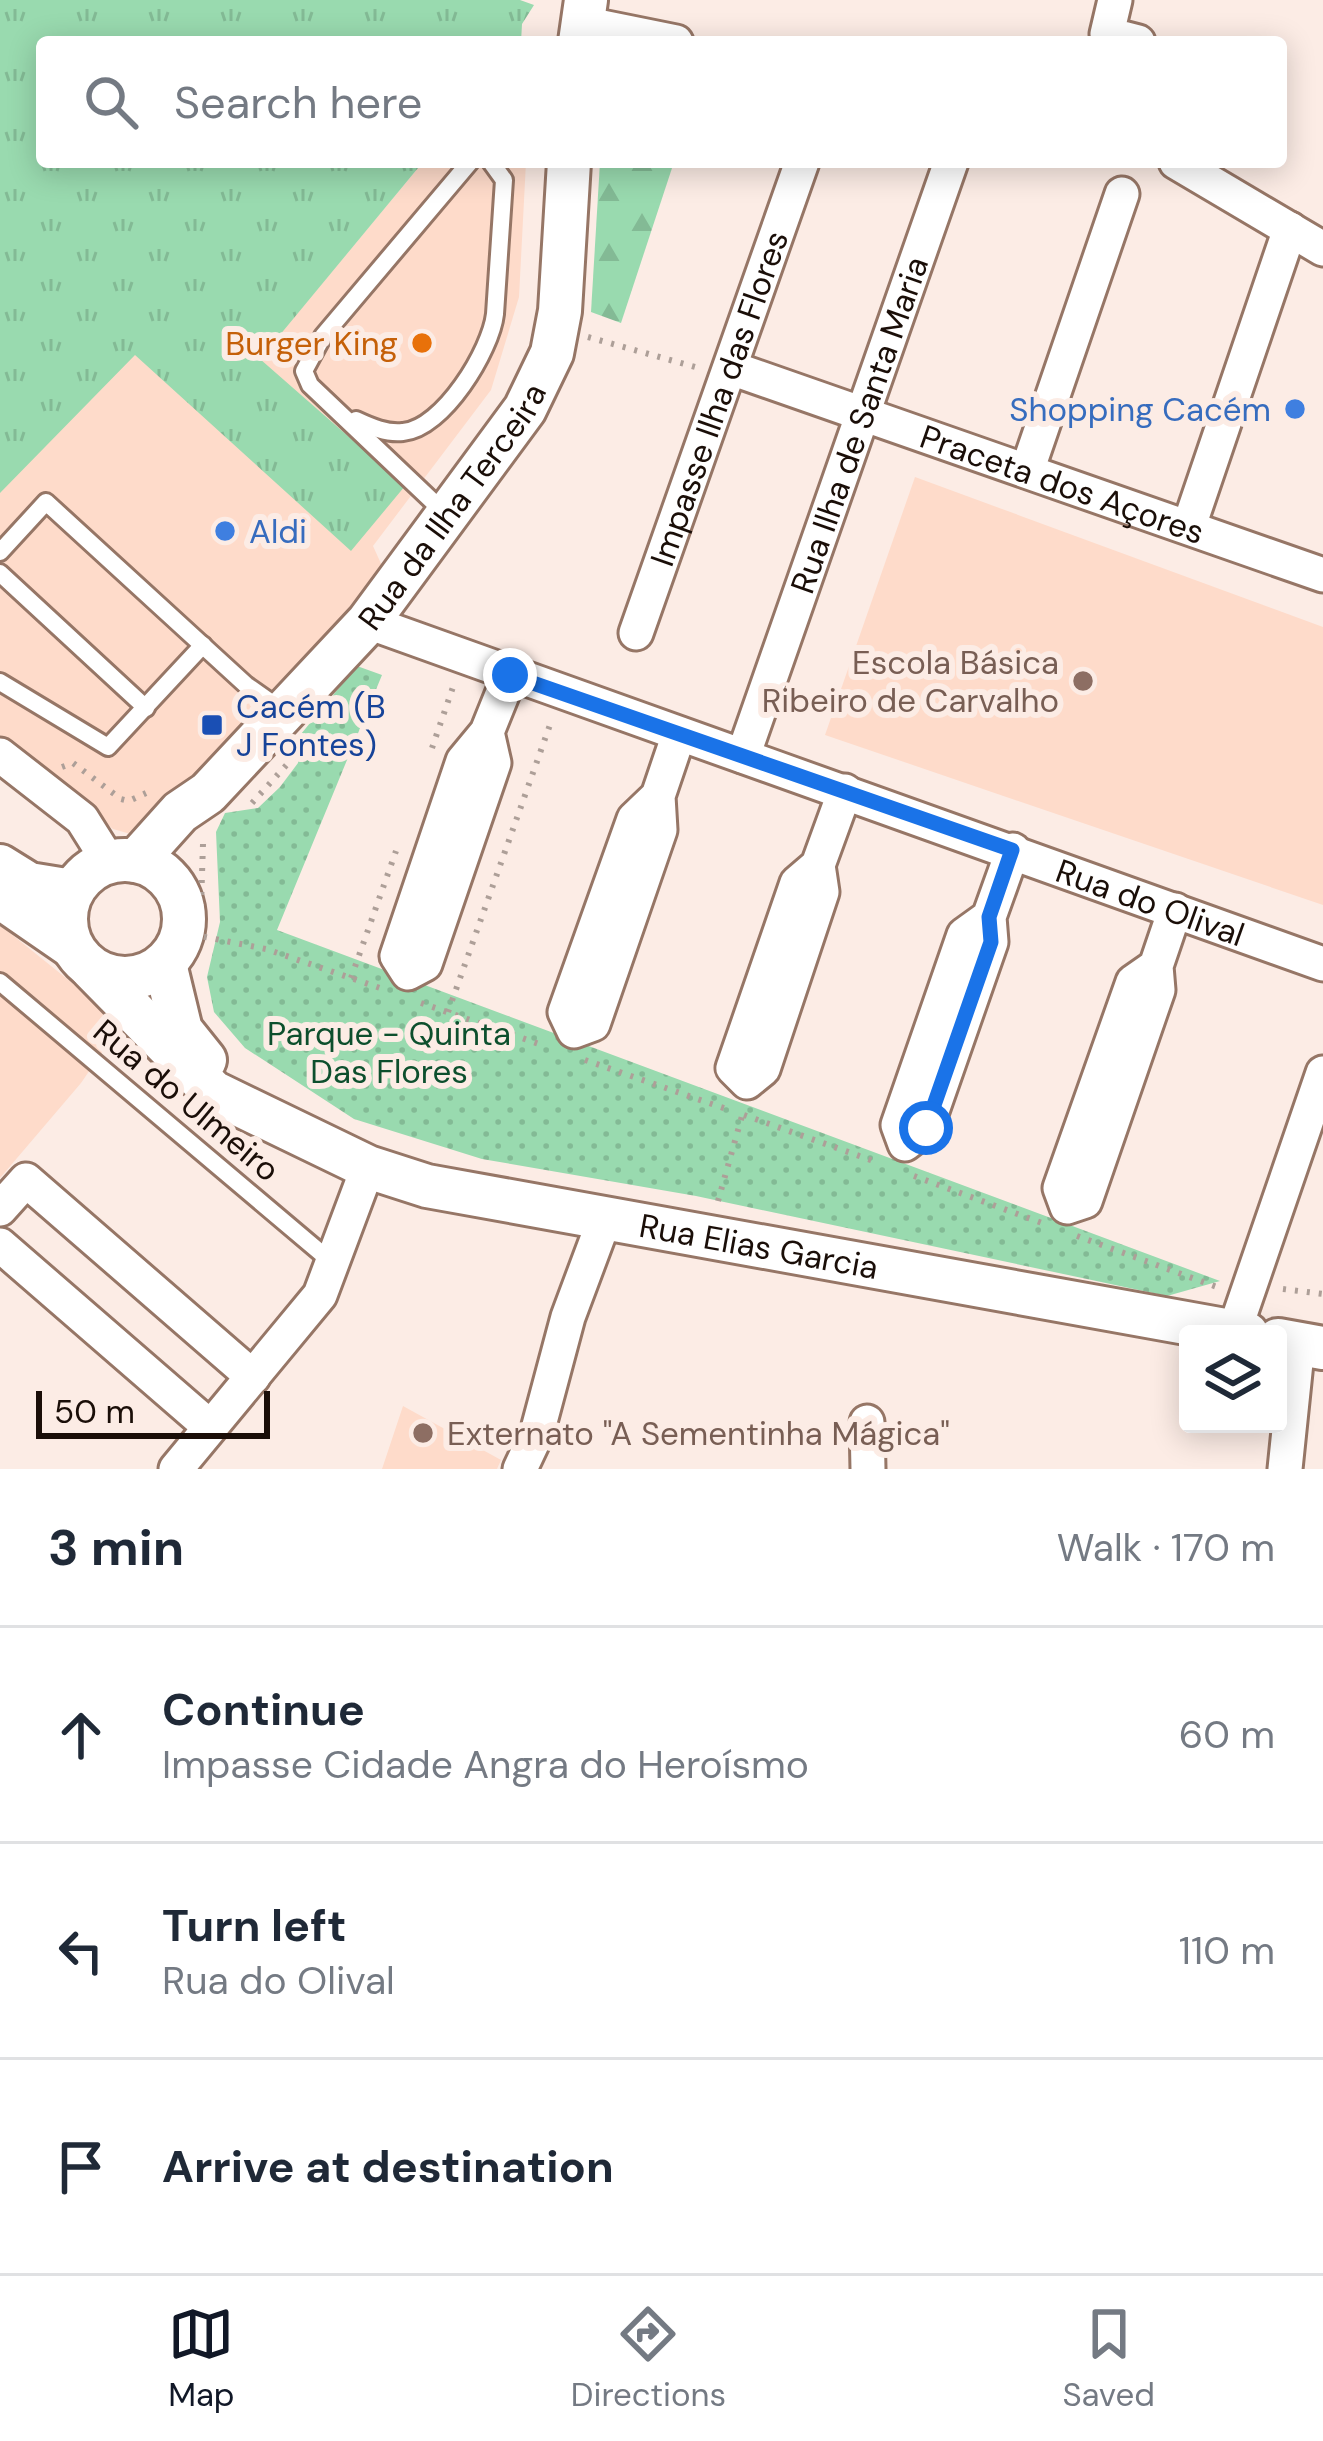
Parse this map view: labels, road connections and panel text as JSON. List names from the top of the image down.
{
  "streets": {
    "street": [
      "Impasse Ilha das Flores",
      "Rua Ilha de Santa Maria",
      "Praceta dos Açores",
      "Rua da Ilha Terceira",
      "Rua do Olival",
      "Rua Elias Garcia"
    ],
    "lane": ["Rua do Ulmeiro"]
  },
  "crossings": [
    ["Impasse Ilha das Flores", "Praceta dos Açores"],
    ["Rua Ilha de Santa Maria", "Praceta dos Açores"],
    ["Rua Ilha de Santa Maria", "Rua do Olival"],
    ["Rua da Ilha Terceira", "Rua do Olival"],
    ["Rua da Ilha Terceira", "Rua Elias Garcia"]
  ],
  "parks": ["Parque - Quinta Das Flores"],
  "places": {
    "other": [
      "Burger King",
      "Shopping Cacém",
      "Aldi",
      "Escola Básica Ribeiro de Carvalho",
      "Externato \"A Sementinha Mágica\""
    ],
    "transit": ["Cacém (B J Fontes)"]
  },
  "scale_bar": "50 m",
  "page": {
    "search": "Search here",
    "scale": "50 m",
    "heading": ["3 min", "Walk · 170 m"],
    "list": [
      ["Continue", "Impasse Cidade Angra do Heroísmo", "60 m"],
      ["Turn left", "Rua do Olival", "110 m"],
      "Arrive at destination"
    ],
    "nav": ["Map", "Directions", "Saved"]
  }
}
